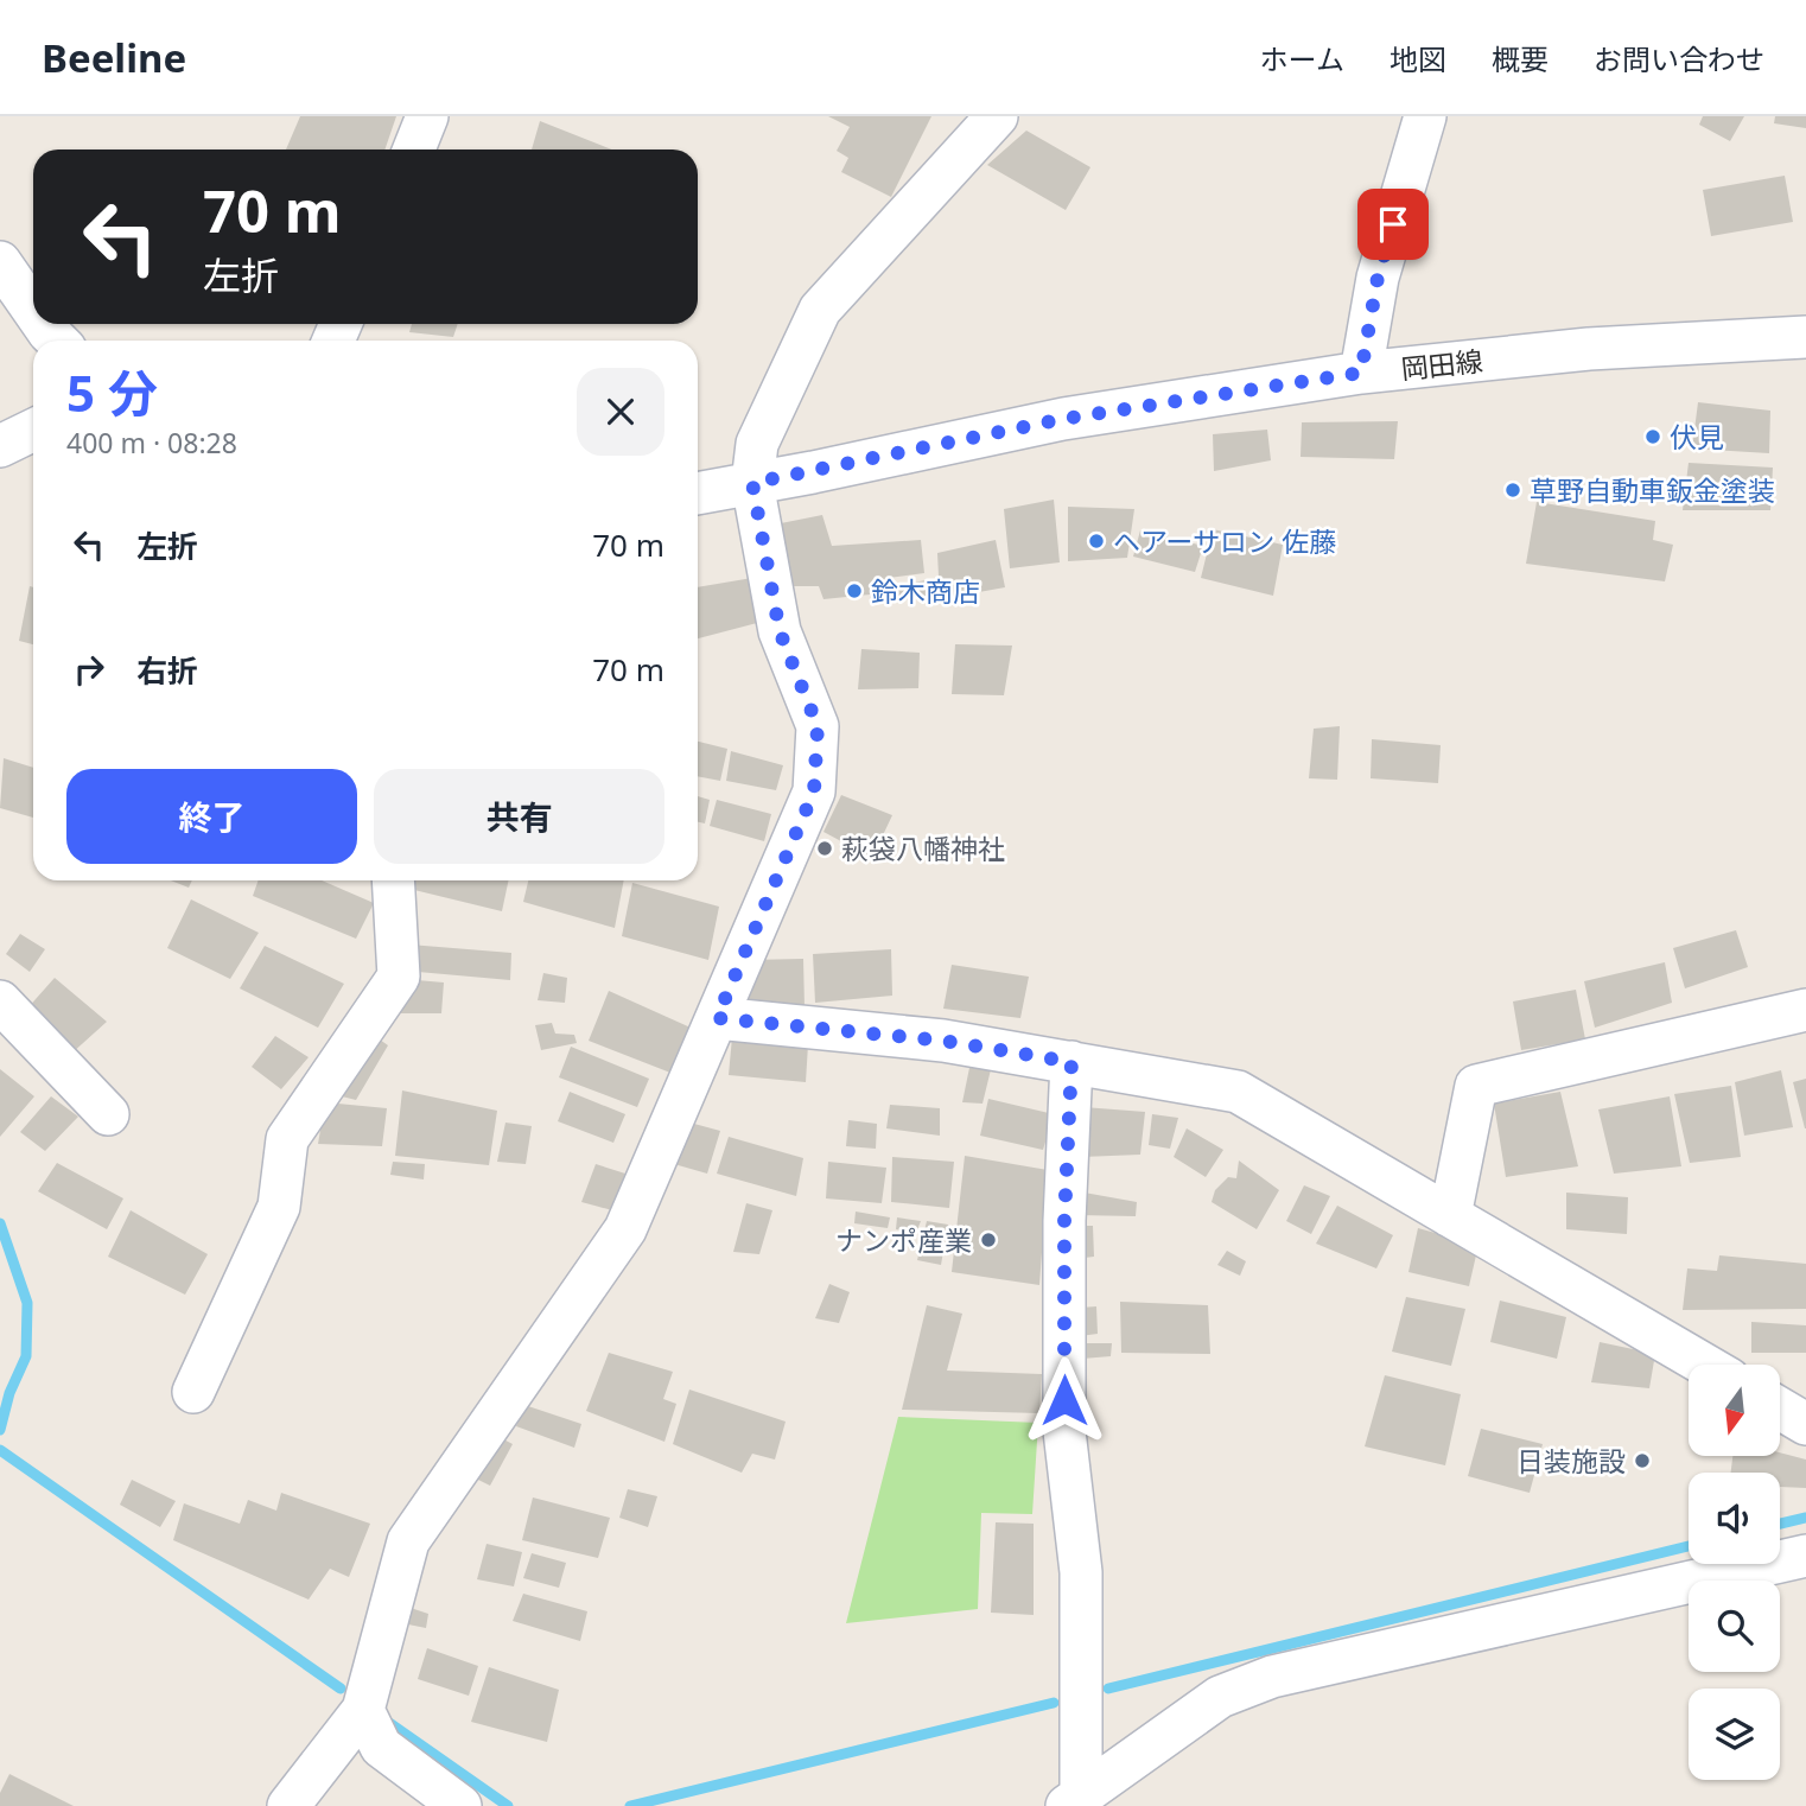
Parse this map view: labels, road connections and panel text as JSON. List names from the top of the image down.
{
  "streets": {
    "street": ["岡田線"]
  },
  "places": [
    "伏見",
    "草野自動車鈑金塗装",
    "ヘアーサロン 佐藤",
    "鈴木商店",
    "萩袋八幡神社",
    "ナンポ産業",
    "日装施設"
  ],
  "north": "bottom",
  "page": {
    "header": "Beeline",
    "nav": [
      "ホーム",
      "地図",
      "概要",
      "お問い合わせ"
    ],
    "turn": ["70 m", "左折"],
    "heading": ["5 分", "400 m · 08:28"],
    "list": [
      {
        "name": "左折",
        "value": "70 m"
      },
      {
        "name": "右折",
        "value": "70 m"
      }
    ],
    "buttons": ["終了", "共有"]
  }
}
